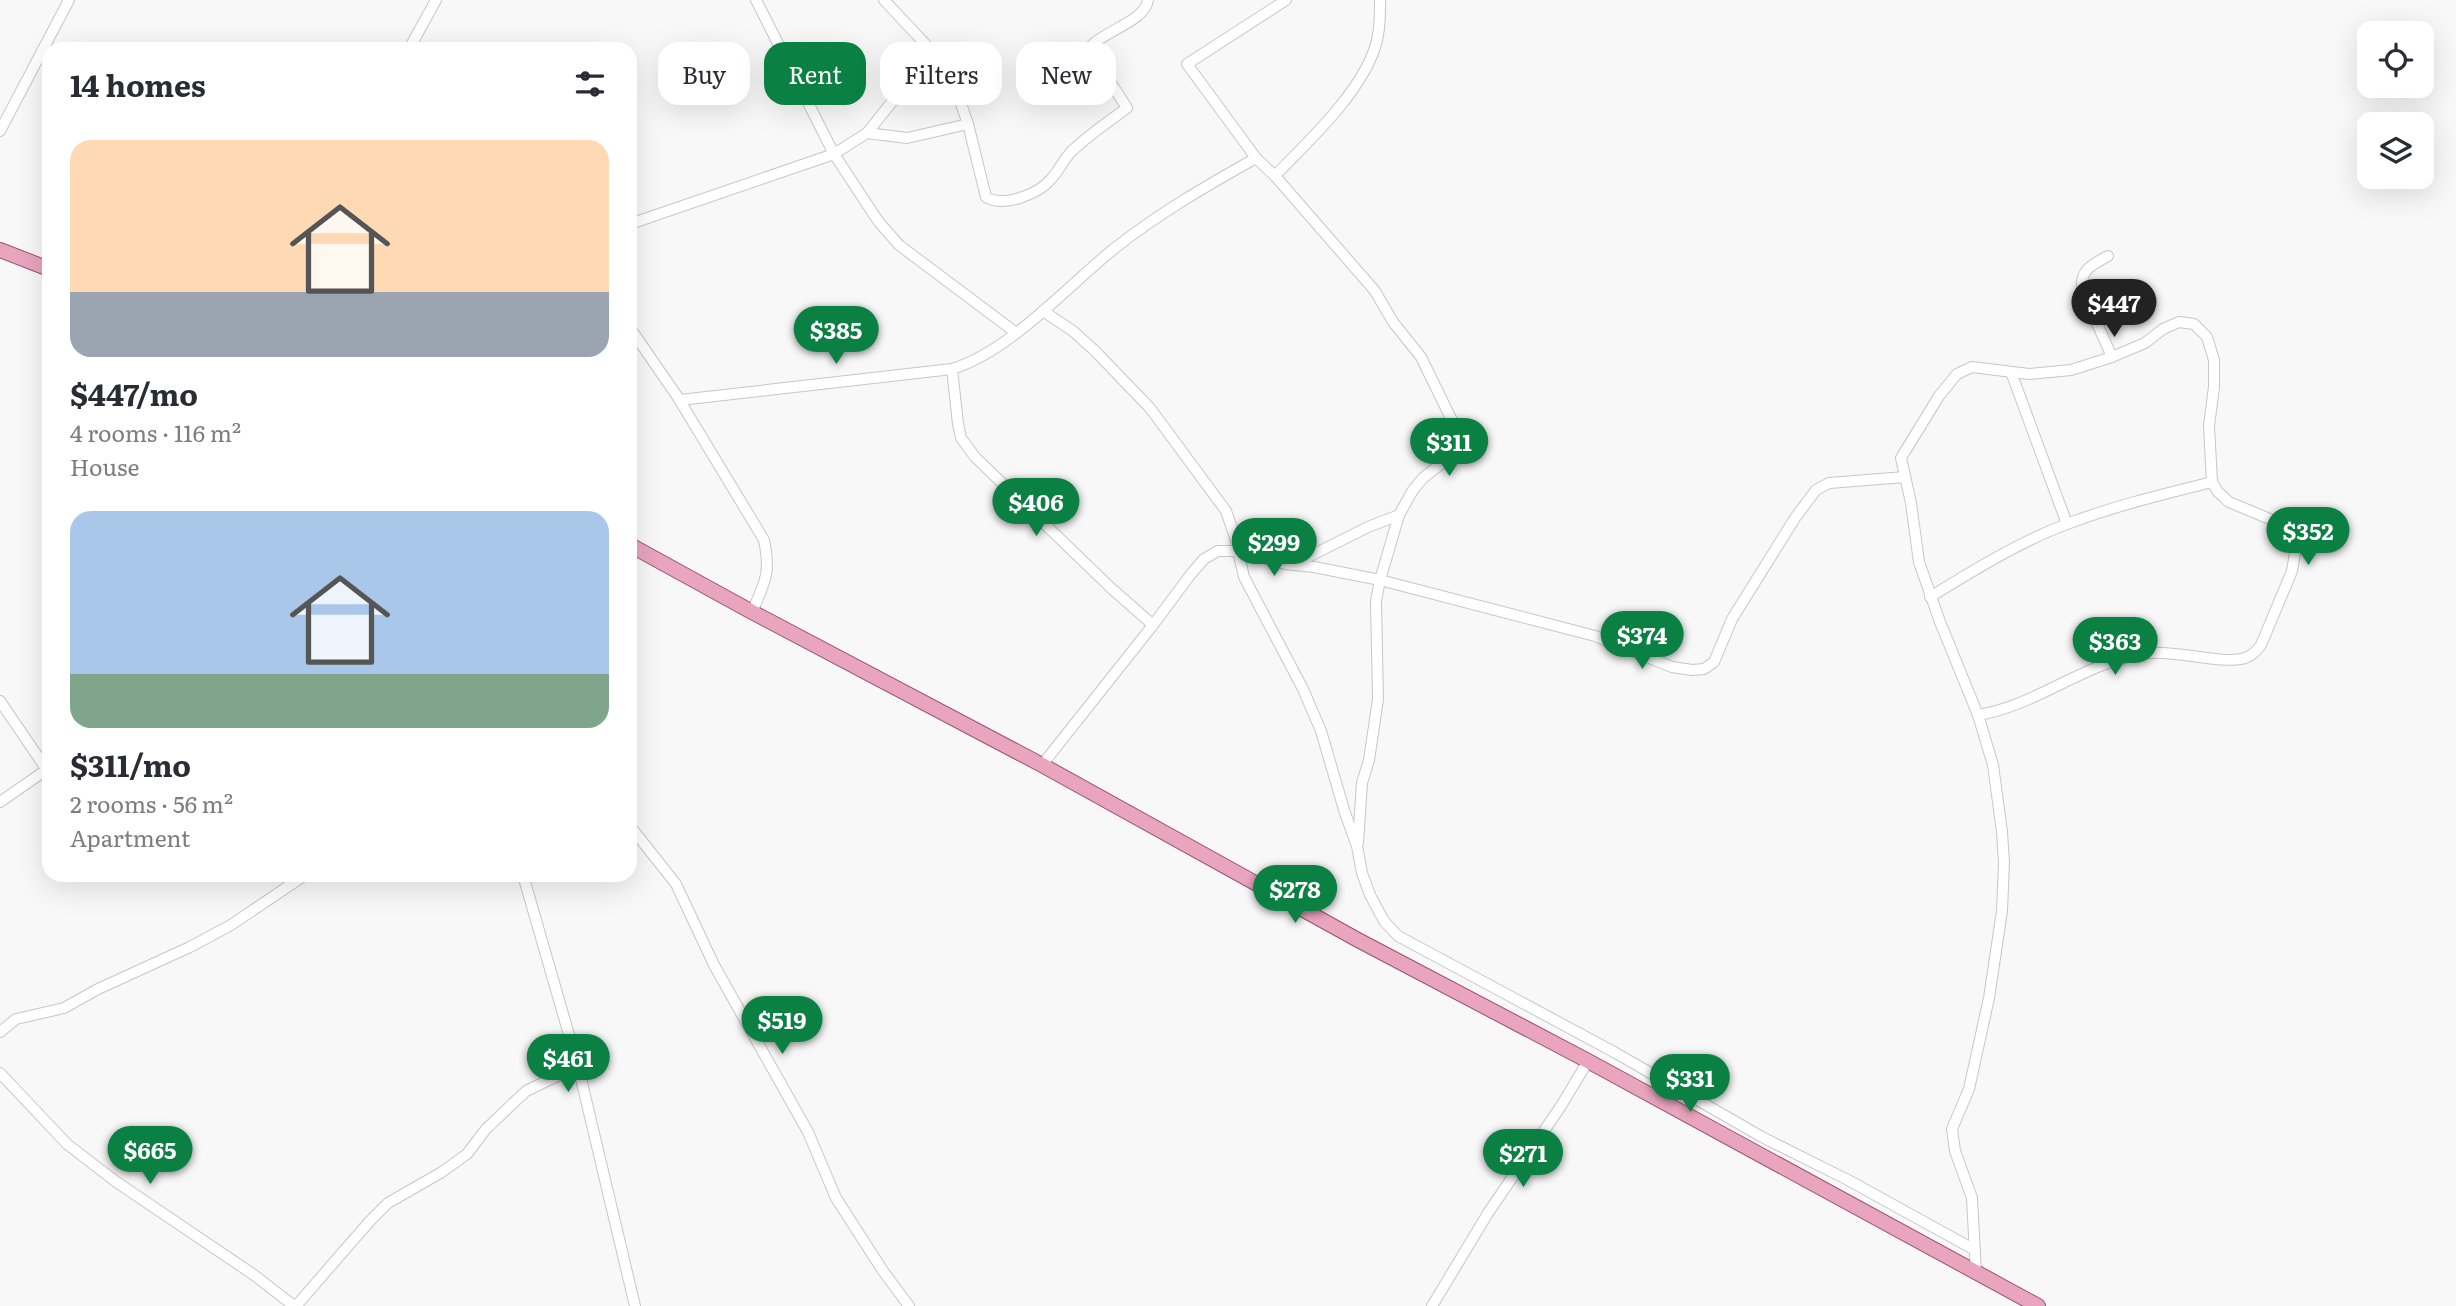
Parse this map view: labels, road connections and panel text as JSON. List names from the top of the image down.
{
  "page": {
    "chip": [
      "Buy",
      "Rent",
      "Filters",
      "New"
    ],
    "heading": "14 homes",
    "list": [
      {
        "name": "$447/mo",
        "note": "4 rooms · 116 m² · House"
      },
      {
        "name": "$311/mo",
        "note": "2 rooms · 56 m² · Apartment"
      }
    ],
    "price": [
      "$447",
      "$385",
      "$311",
      "$406",
      "$352",
      "$299",
      "$374",
      "$363",
      "$278",
      "$519",
      "$461",
      "$331",
      "$665",
      "$271"
    ]
  }
}
